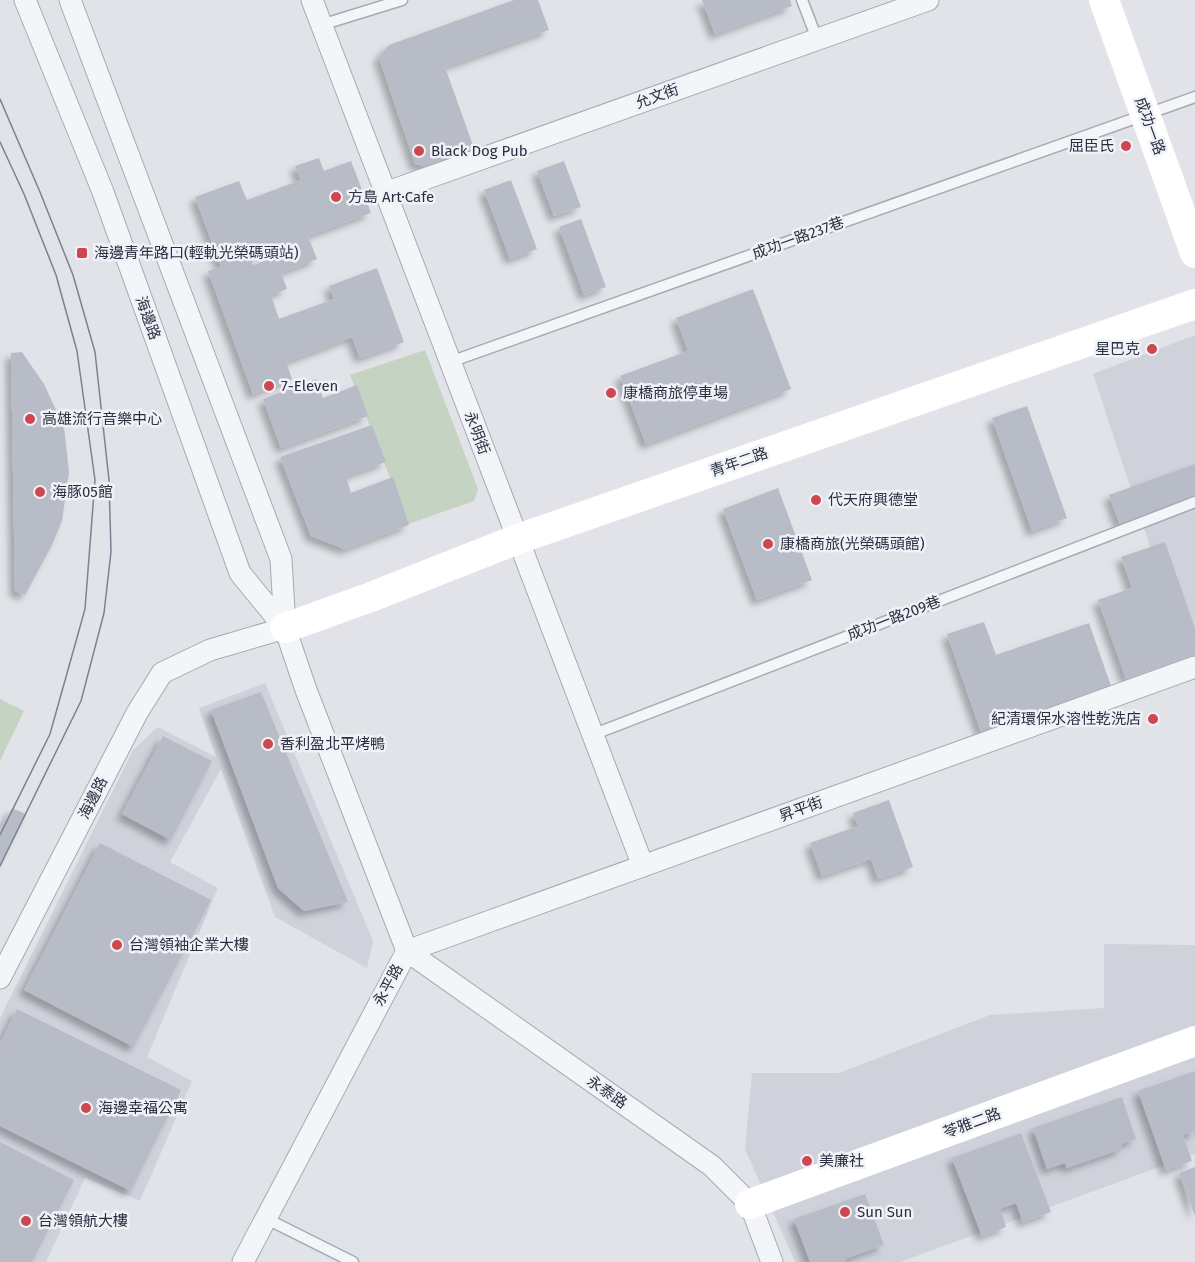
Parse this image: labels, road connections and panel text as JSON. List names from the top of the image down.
{
  "streets": {
    "street": [
      "允文街",
      "成功一路",
      "海邊路",
      "永明街",
      "青年二路",
      "昇平街",
      "永平路",
      "永泰路",
      "苓雅二路"
    ],
    "lane": ["成功一路237巷", "成功一路209巷"]
  },
  "crossings": [
    ["允文街", "永明街"],
    ["成功一路", "成功一路237巷"],
    ["成功一路237巷", "永明街"],
    ["海邊路", "青年二路"],
    ["海邊路", "永平路"],
    ["永明街", "青年二路"],
    ["永明街", "成功一路209巷"],
    ["永明街", "昇平街"],
    ["青年二路", "永平路"],
    ["昇平街", "永平路"],
    ["昇平街", "永泰路"],
    ["永平路", "永泰路"],
    ["永泰路", "苓雅二路"]
  ],
  "places": {
    "other": [
      "屈臣氏",
      "Black Dog Pub",
      "方島 Art·Cafe",
      "星巴克",
      "7-Eleven",
      "康橋商旅停車場",
      "高雄流行音樂中心",
      "海豚05館",
      "代天府興德堂",
      "康橋商旅(光榮碼頭館)",
      "紀清環保水溶性乾洗店",
      "香利盈北平烤鴨",
      "台灣領袖企業大樓",
      "海邊幸福公寓",
      "美廉社",
      "Sun Sun",
      "台灣領航大樓"
    ],
    "transit": ["海邊青年路口(輕軌光榮碼頭站)"]
  }
}
